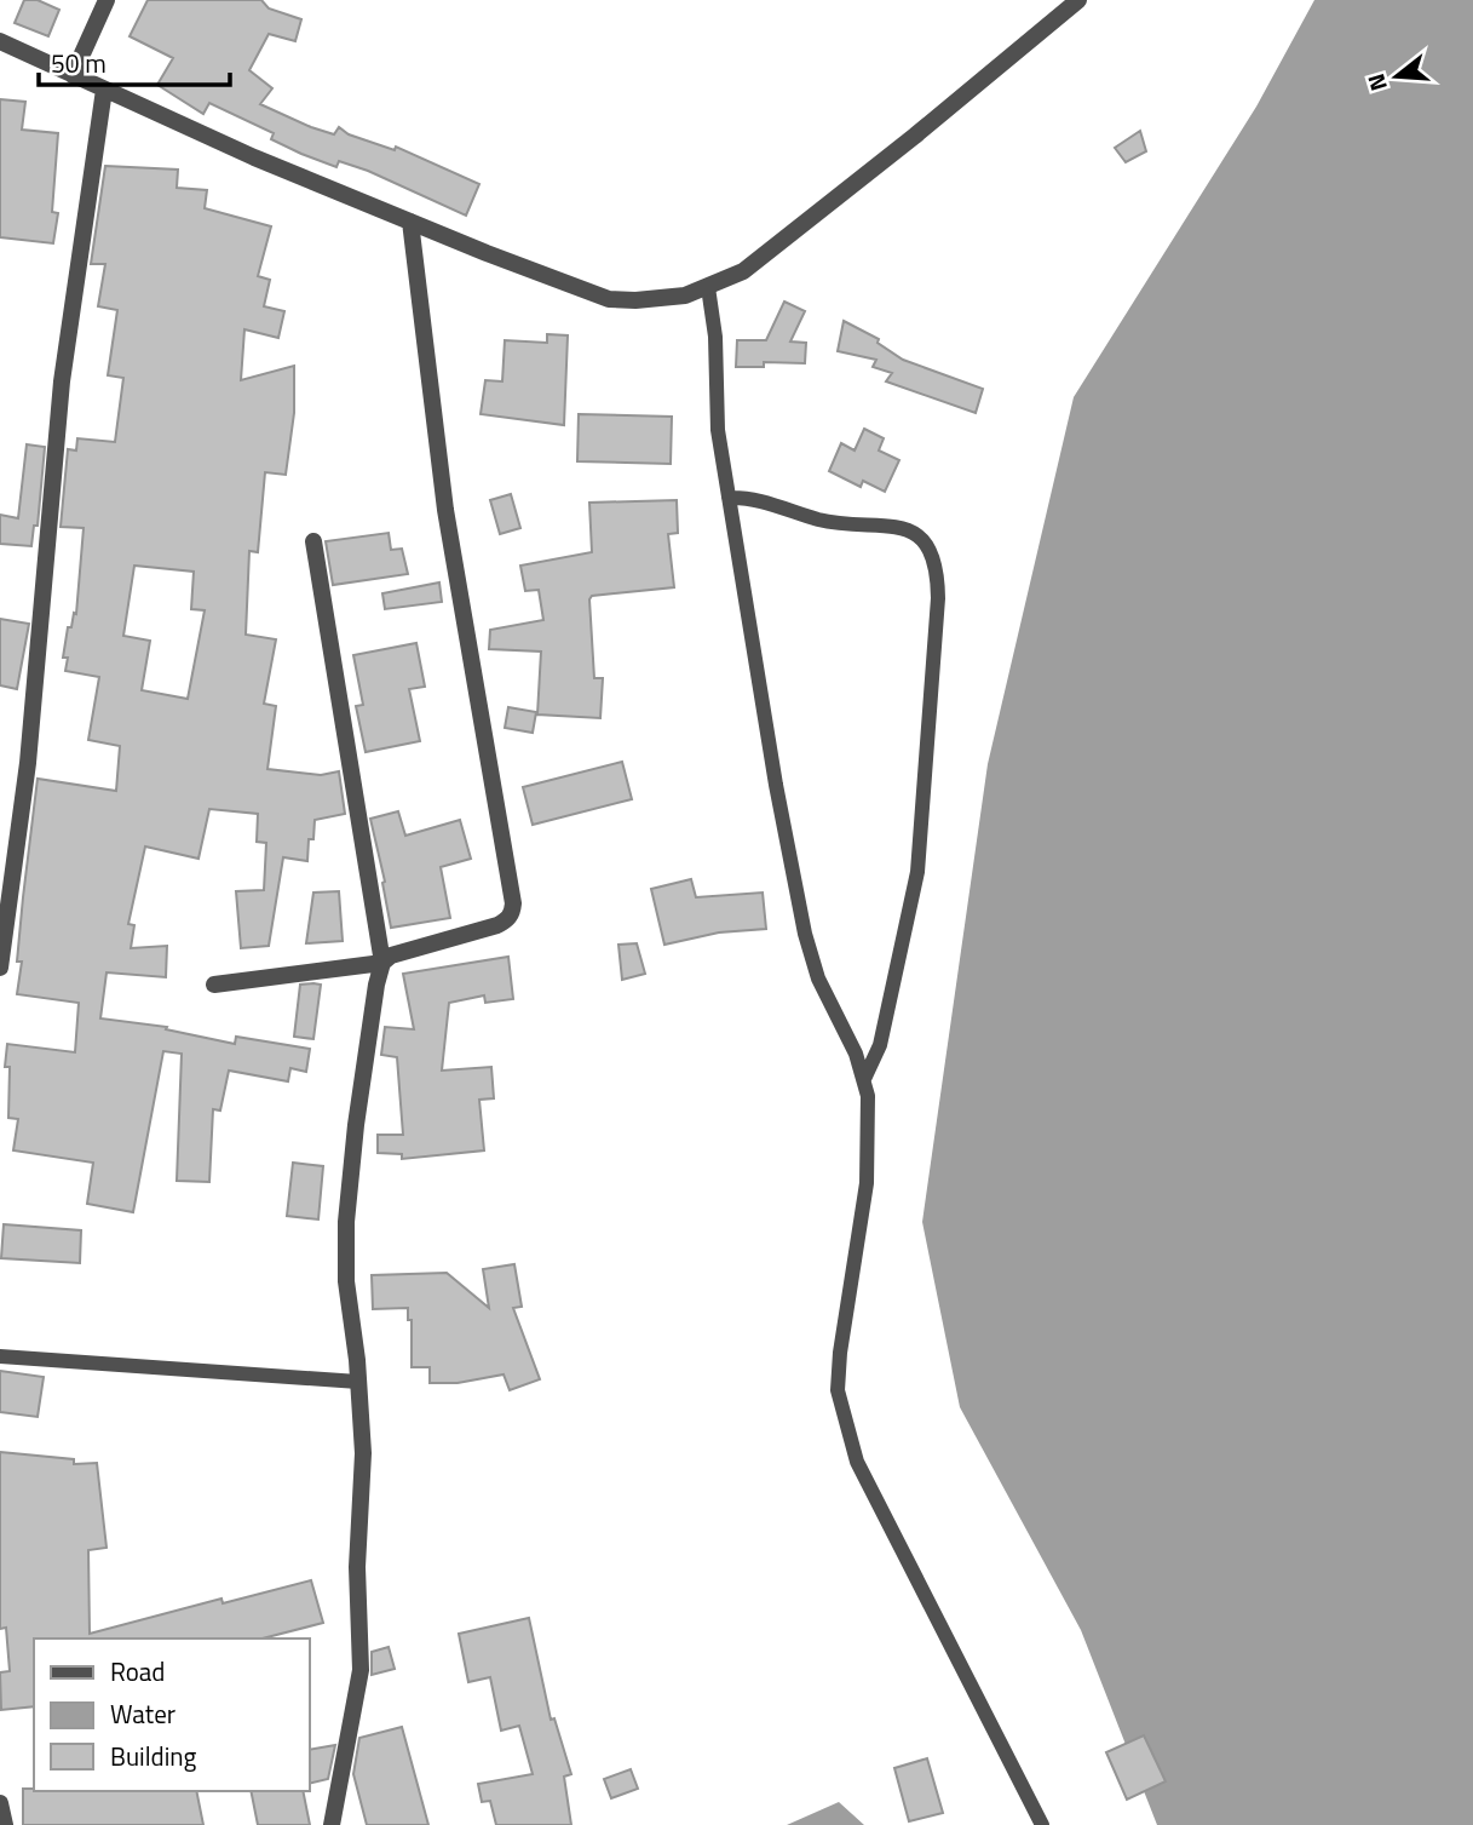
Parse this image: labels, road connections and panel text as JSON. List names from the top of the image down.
{
  "legend": ["Road", "Water", "Building"],
  "scale_bar": "50 m",
  "north": "left"
}
